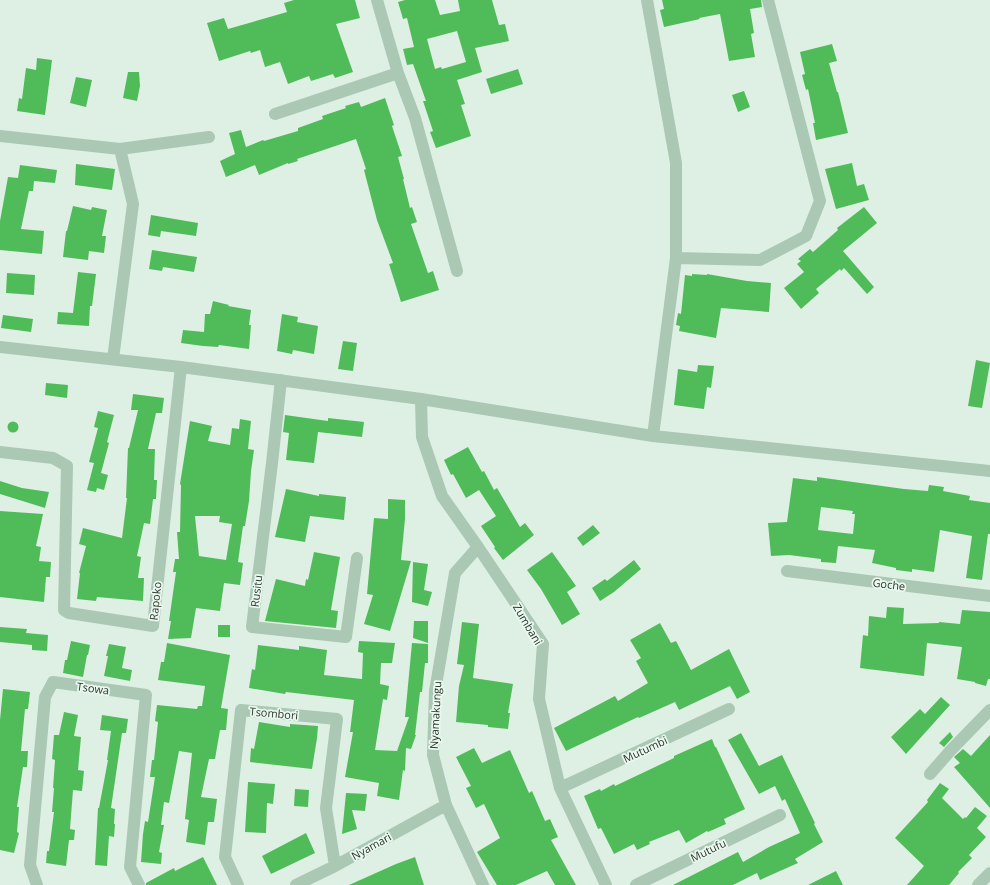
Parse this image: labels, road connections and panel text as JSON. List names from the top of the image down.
{
  "streets": {
    "street": [
      "Goche",
      "Rusitu",
      "Rapoko",
      "Zumbani",
      "Tsowa",
      "Tsombori",
      "Nyamakungu",
      "Mutumbi",
      "Nyamari",
      "Mutufu"
    ]
  },
  "crossings": [
    ["Zumbani", "Nyamakungu"],
    ["Zumbani", "Mutumbi"],
    ["Tsombori", "Nyamari"],
    ["Nyamakungu", "Nyamari"]
  ]
}
